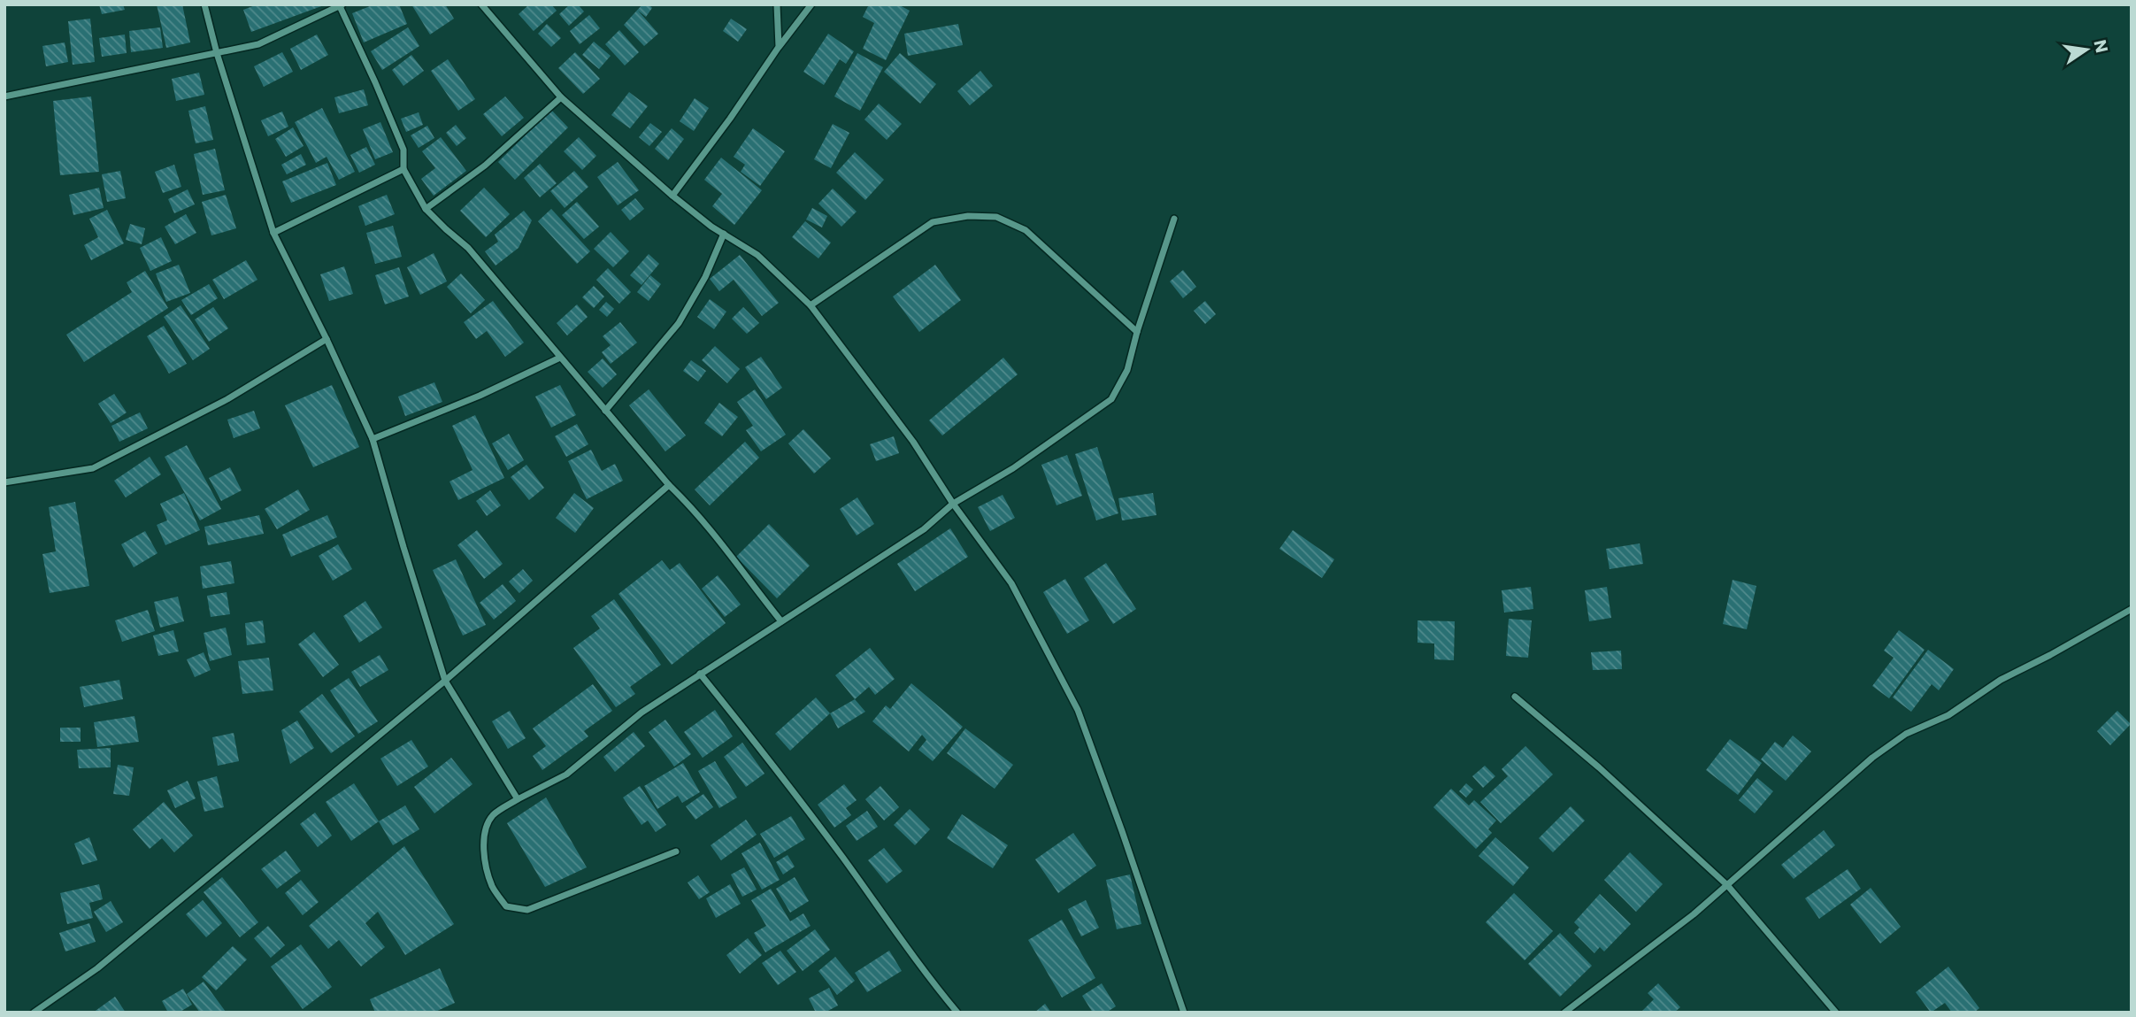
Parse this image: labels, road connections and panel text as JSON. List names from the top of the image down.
{
  "north": "right"
}
